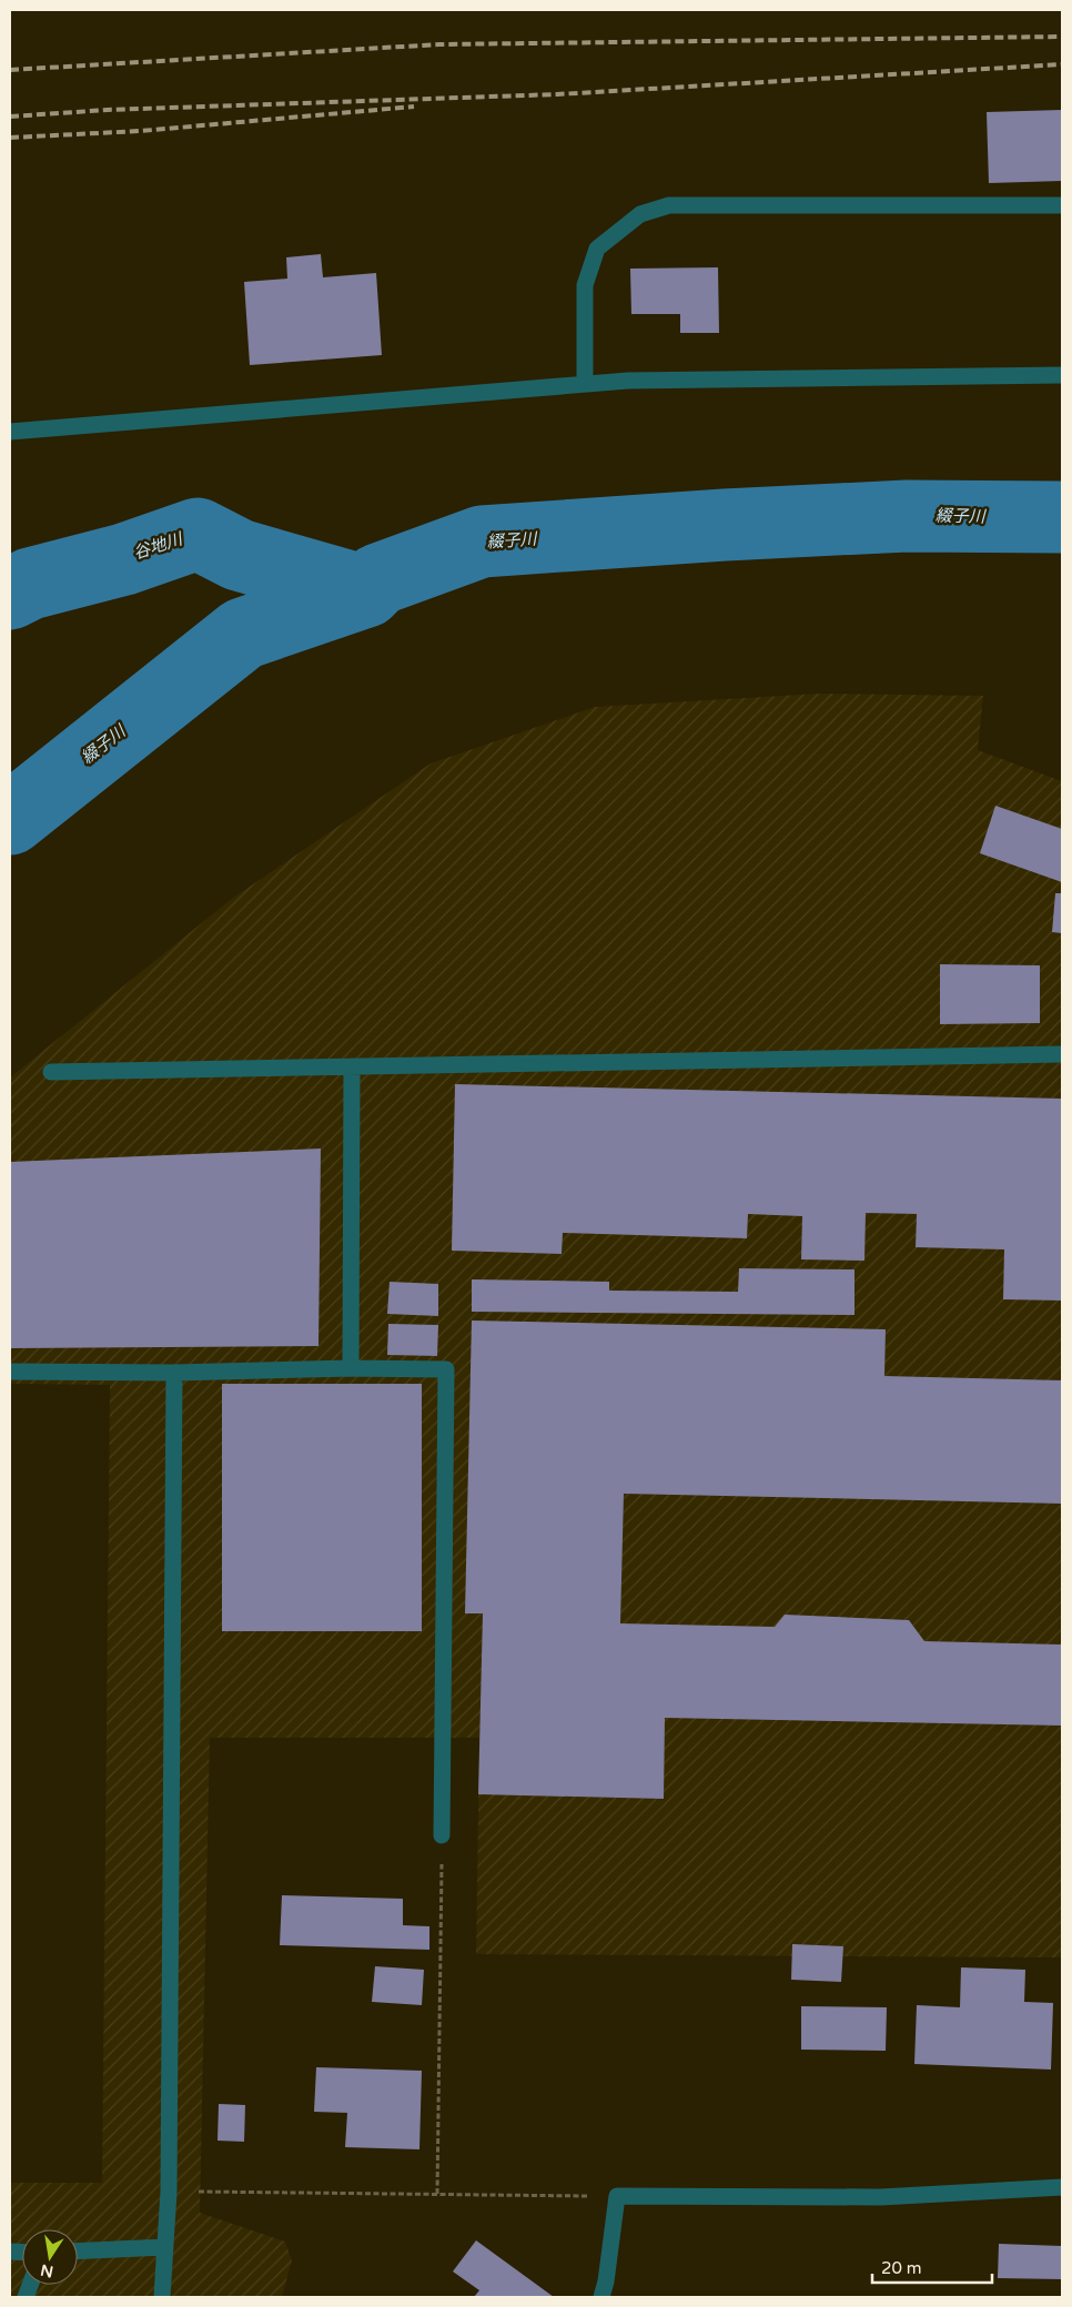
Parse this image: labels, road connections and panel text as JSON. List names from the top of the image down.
{
  "water": ["綴子川", "谷地川"],
  "scale_bar": "20 m",
  "north": "bottom"
}
